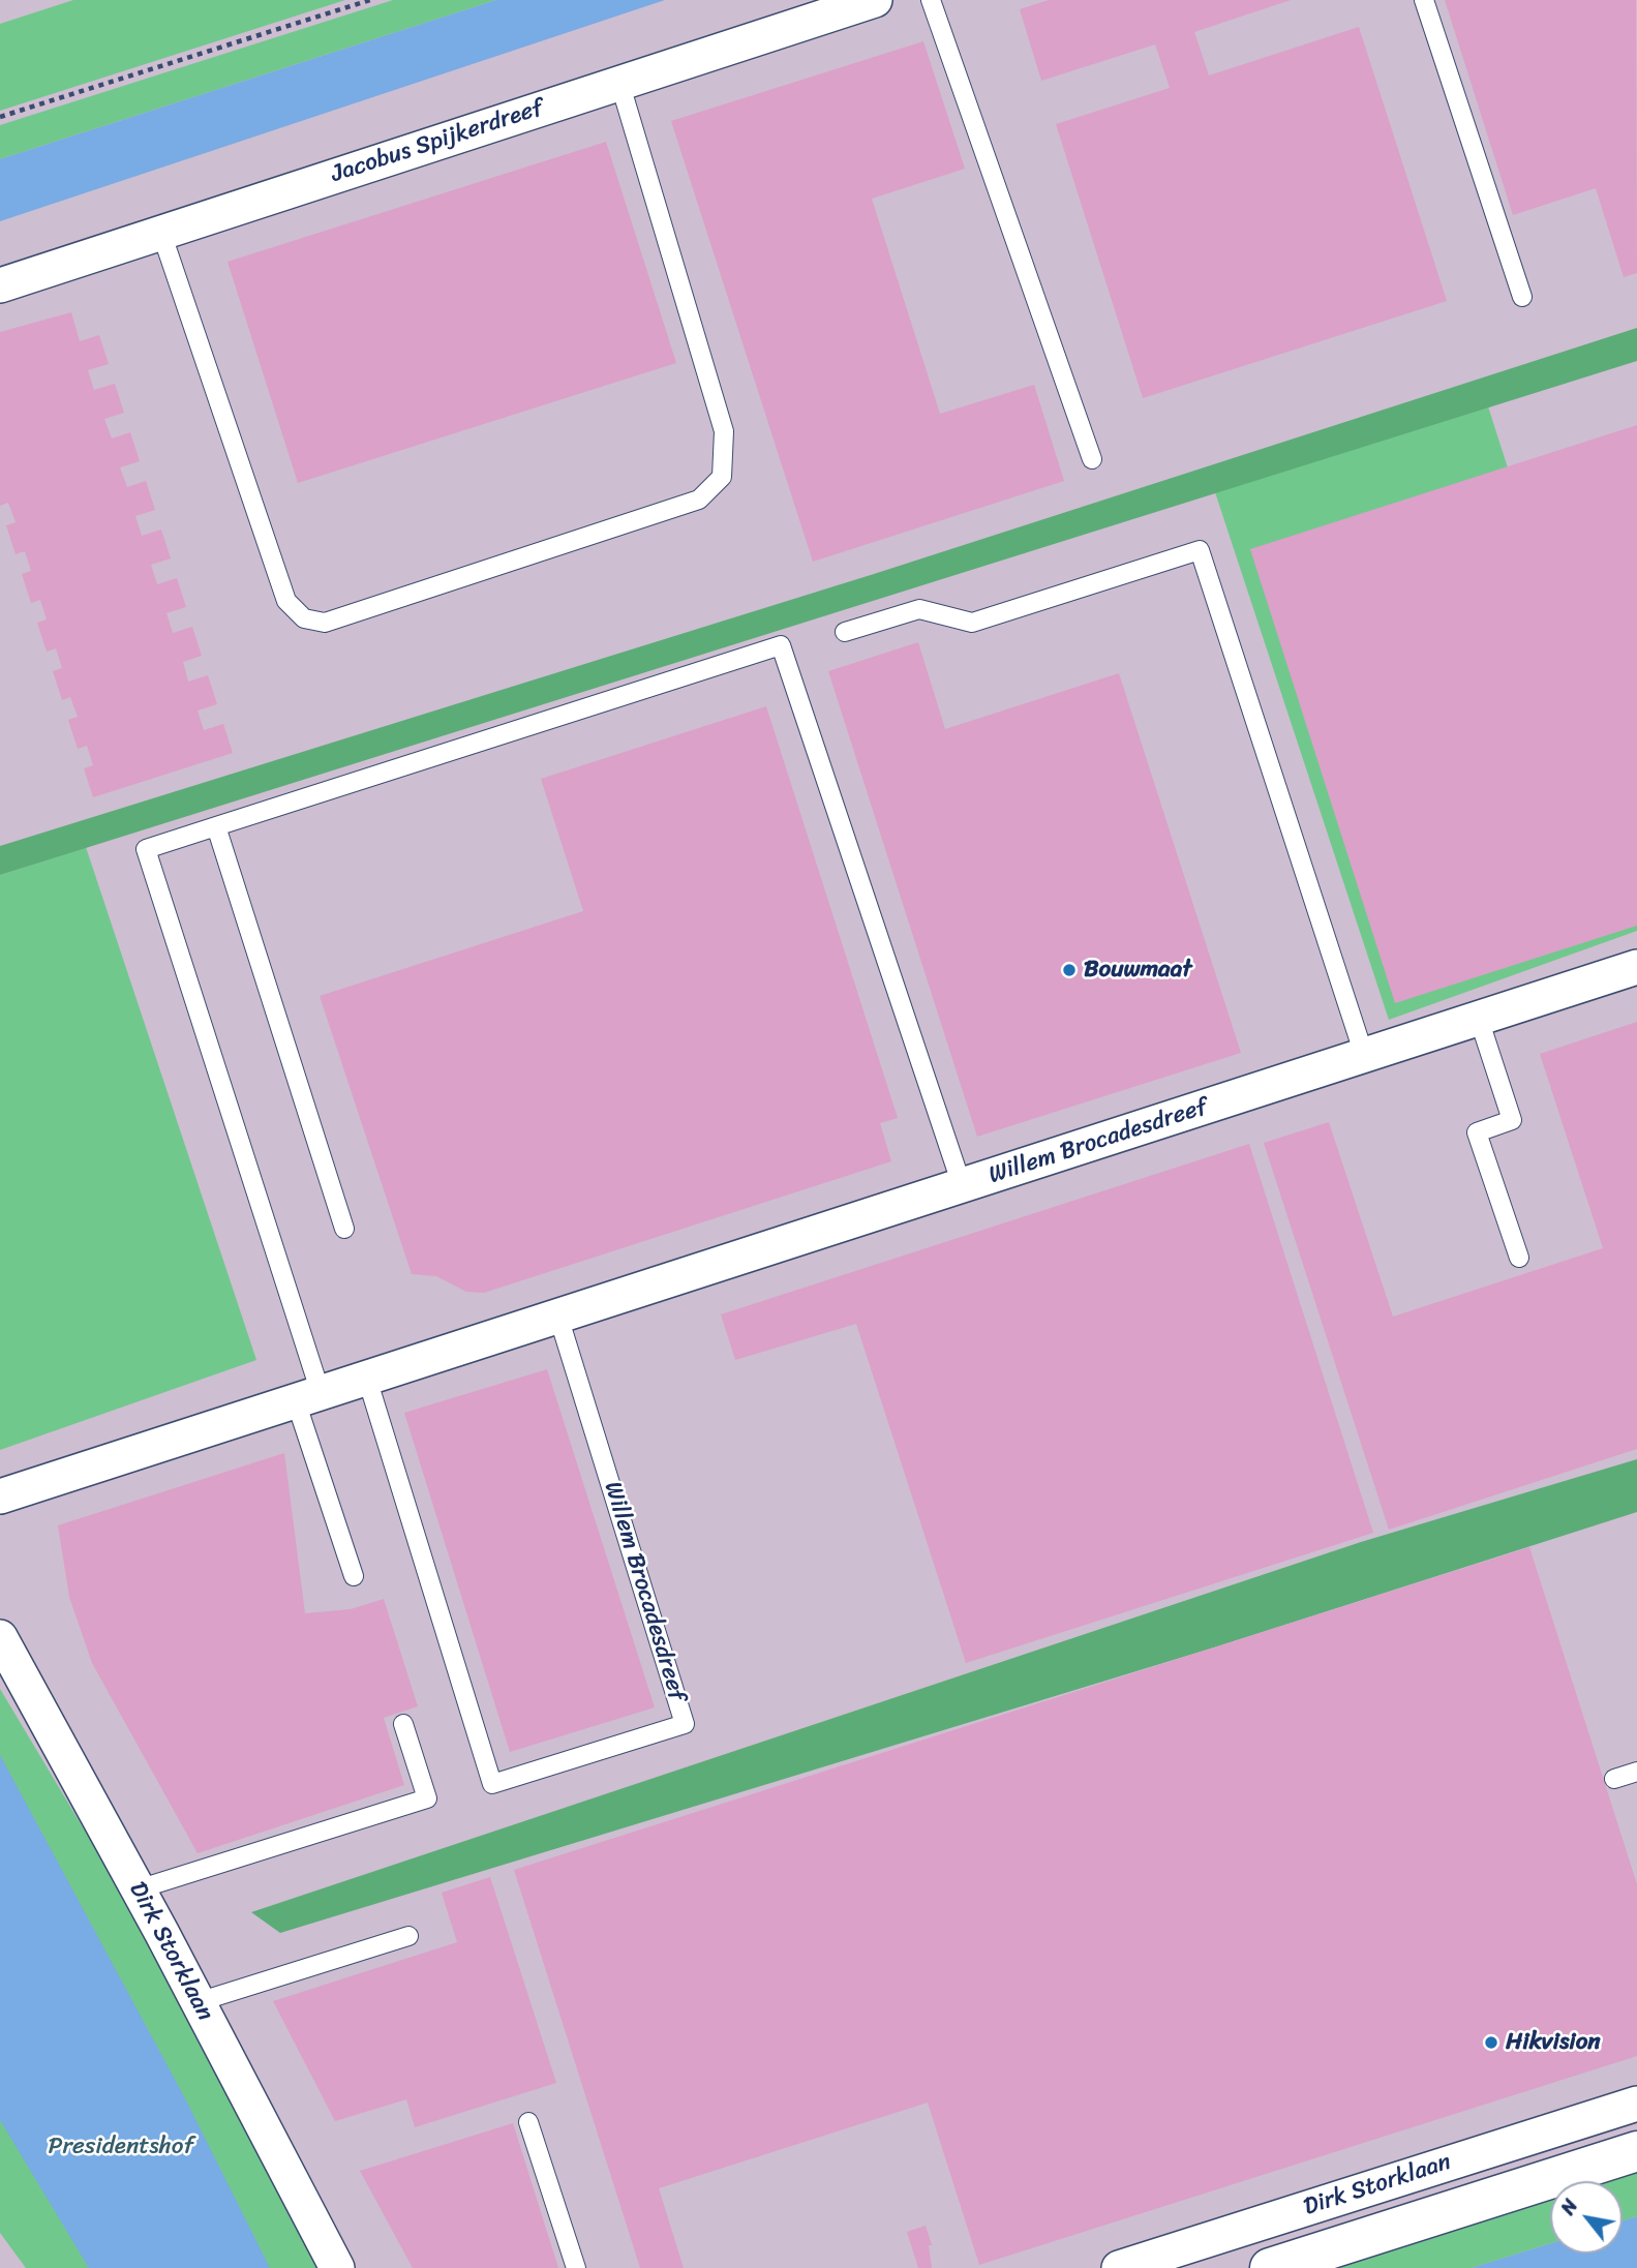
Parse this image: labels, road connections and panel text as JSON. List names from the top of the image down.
{
  "streets": {
    "street": ["Jacobus Spijkerdreef", "Willem Brocadesdreef", "Dirk Storklaan"]
  },
  "parks": ["Presidentshof"],
  "places": ["Bouwmaat", "Hikvision"],
  "north": "top left"
}
